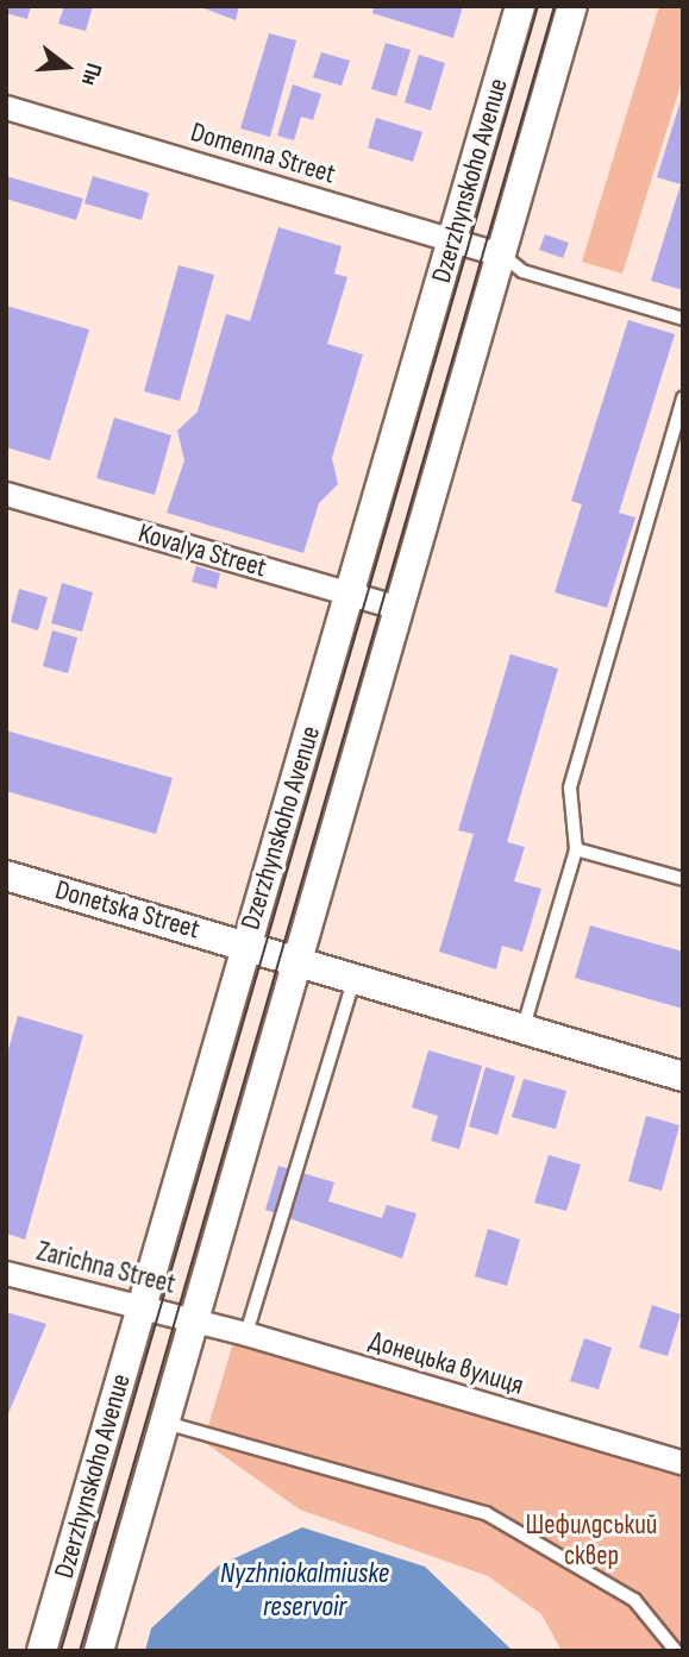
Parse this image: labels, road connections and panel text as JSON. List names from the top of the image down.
{
  "streets": {
    "street": [
      "Domenna Street",
      "Dzerzhynskoho Avenue",
      "Kovalya Street",
      "Donetska Street",
      "Zarichna Street",
      "Донецька вулиця"
    ]
  },
  "crossings": [
    ["Domenna Street", "Dzerzhynskoho Avenue"],
    ["Dzerzhynskoho Avenue", "Kovalya Street"],
    ["Dzerzhynskoho Avenue", "Donetska Street"],
    ["Dzerzhynskoho Avenue", "Zarichna Street"],
    ["Dzerzhynskoho Avenue", "Донецька вулиця"],
    ["Zarichna Street", "Донецька вулиця"]
  ],
  "water": ["Nyzhniokalmiuske reservoir"],
  "parks": ["Шефилдський сквер"],
  "north": "right"
}
